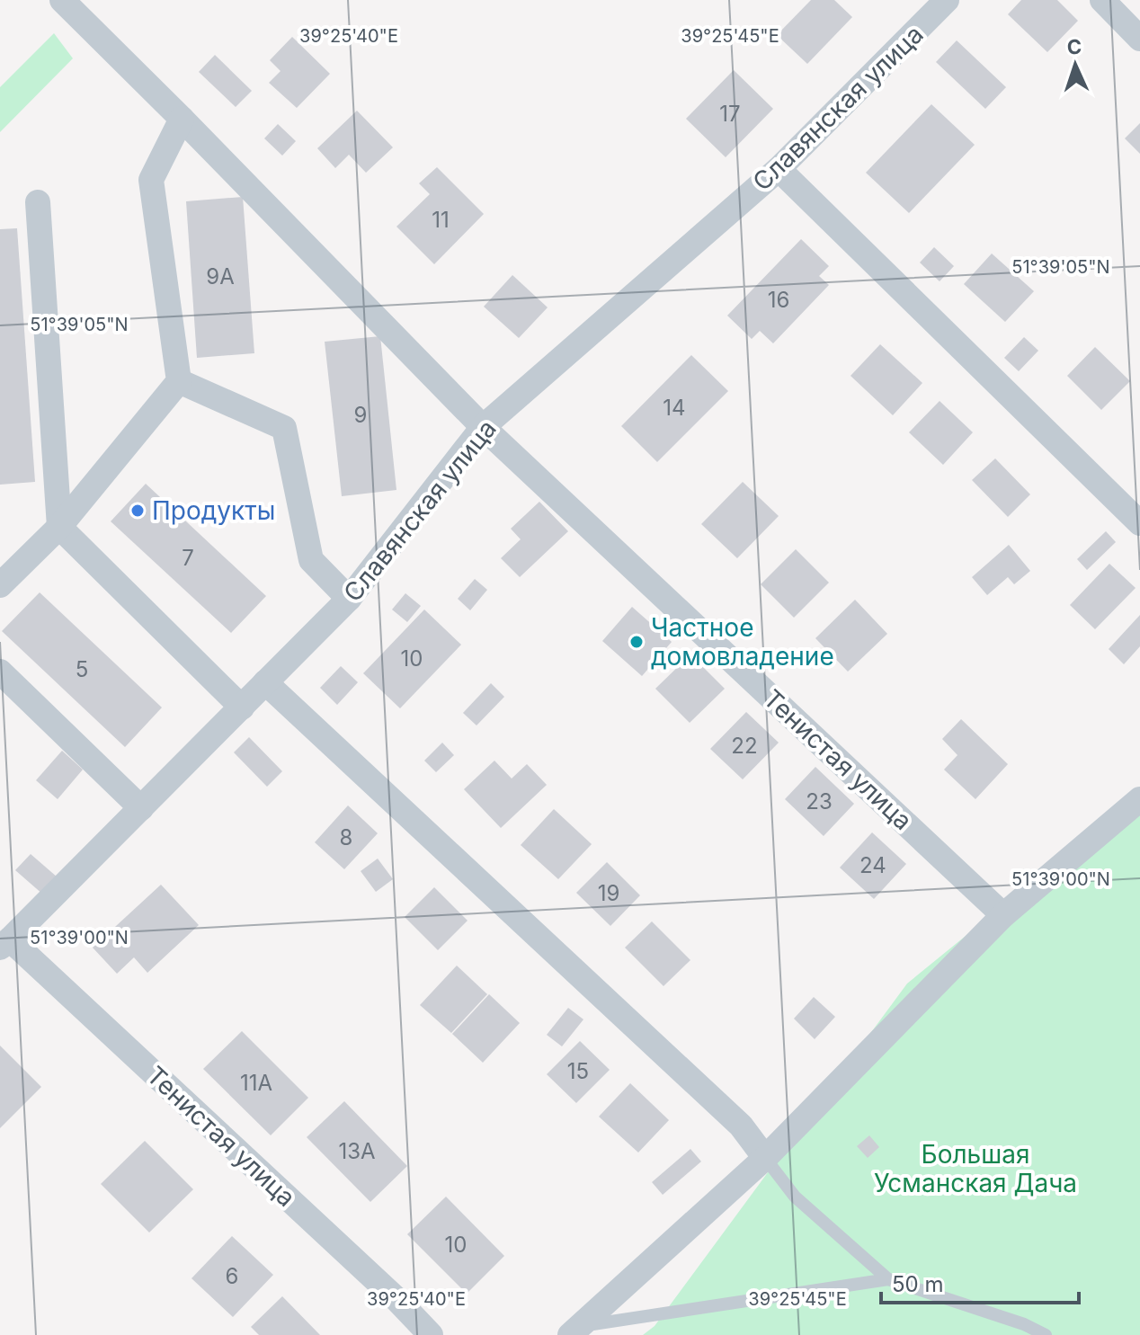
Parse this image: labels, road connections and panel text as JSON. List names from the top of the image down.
{
  "streets": {
    "street": ["Славянская улица", "Тенистая улица"]
  },
  "crossings": [
    ["Славянская улица", "Тенистая улица"]
  ],
  "parks": ["Большая Усманская Дача"],
  "places": ["Продукты", "Частное домовладение"],
  "house_numbers": [
    "17",
    "11",
    "9А",
    "16",
    "14",
    "9",
    "7",
    "10",
    "5",
    "22",
    "23",
    "8",
    "24",
    "19",
    "15",
    "11А",
    "13А",
    "10",
    "6"
  ],
  "scale_bar": "50 m",
  "north": "top",
  "coordinates": [
    "39°25'40\"E",
    "39°25'45\"E",
    "51°39'05\"N",
    "51°39'00\"N"
  ]
}
